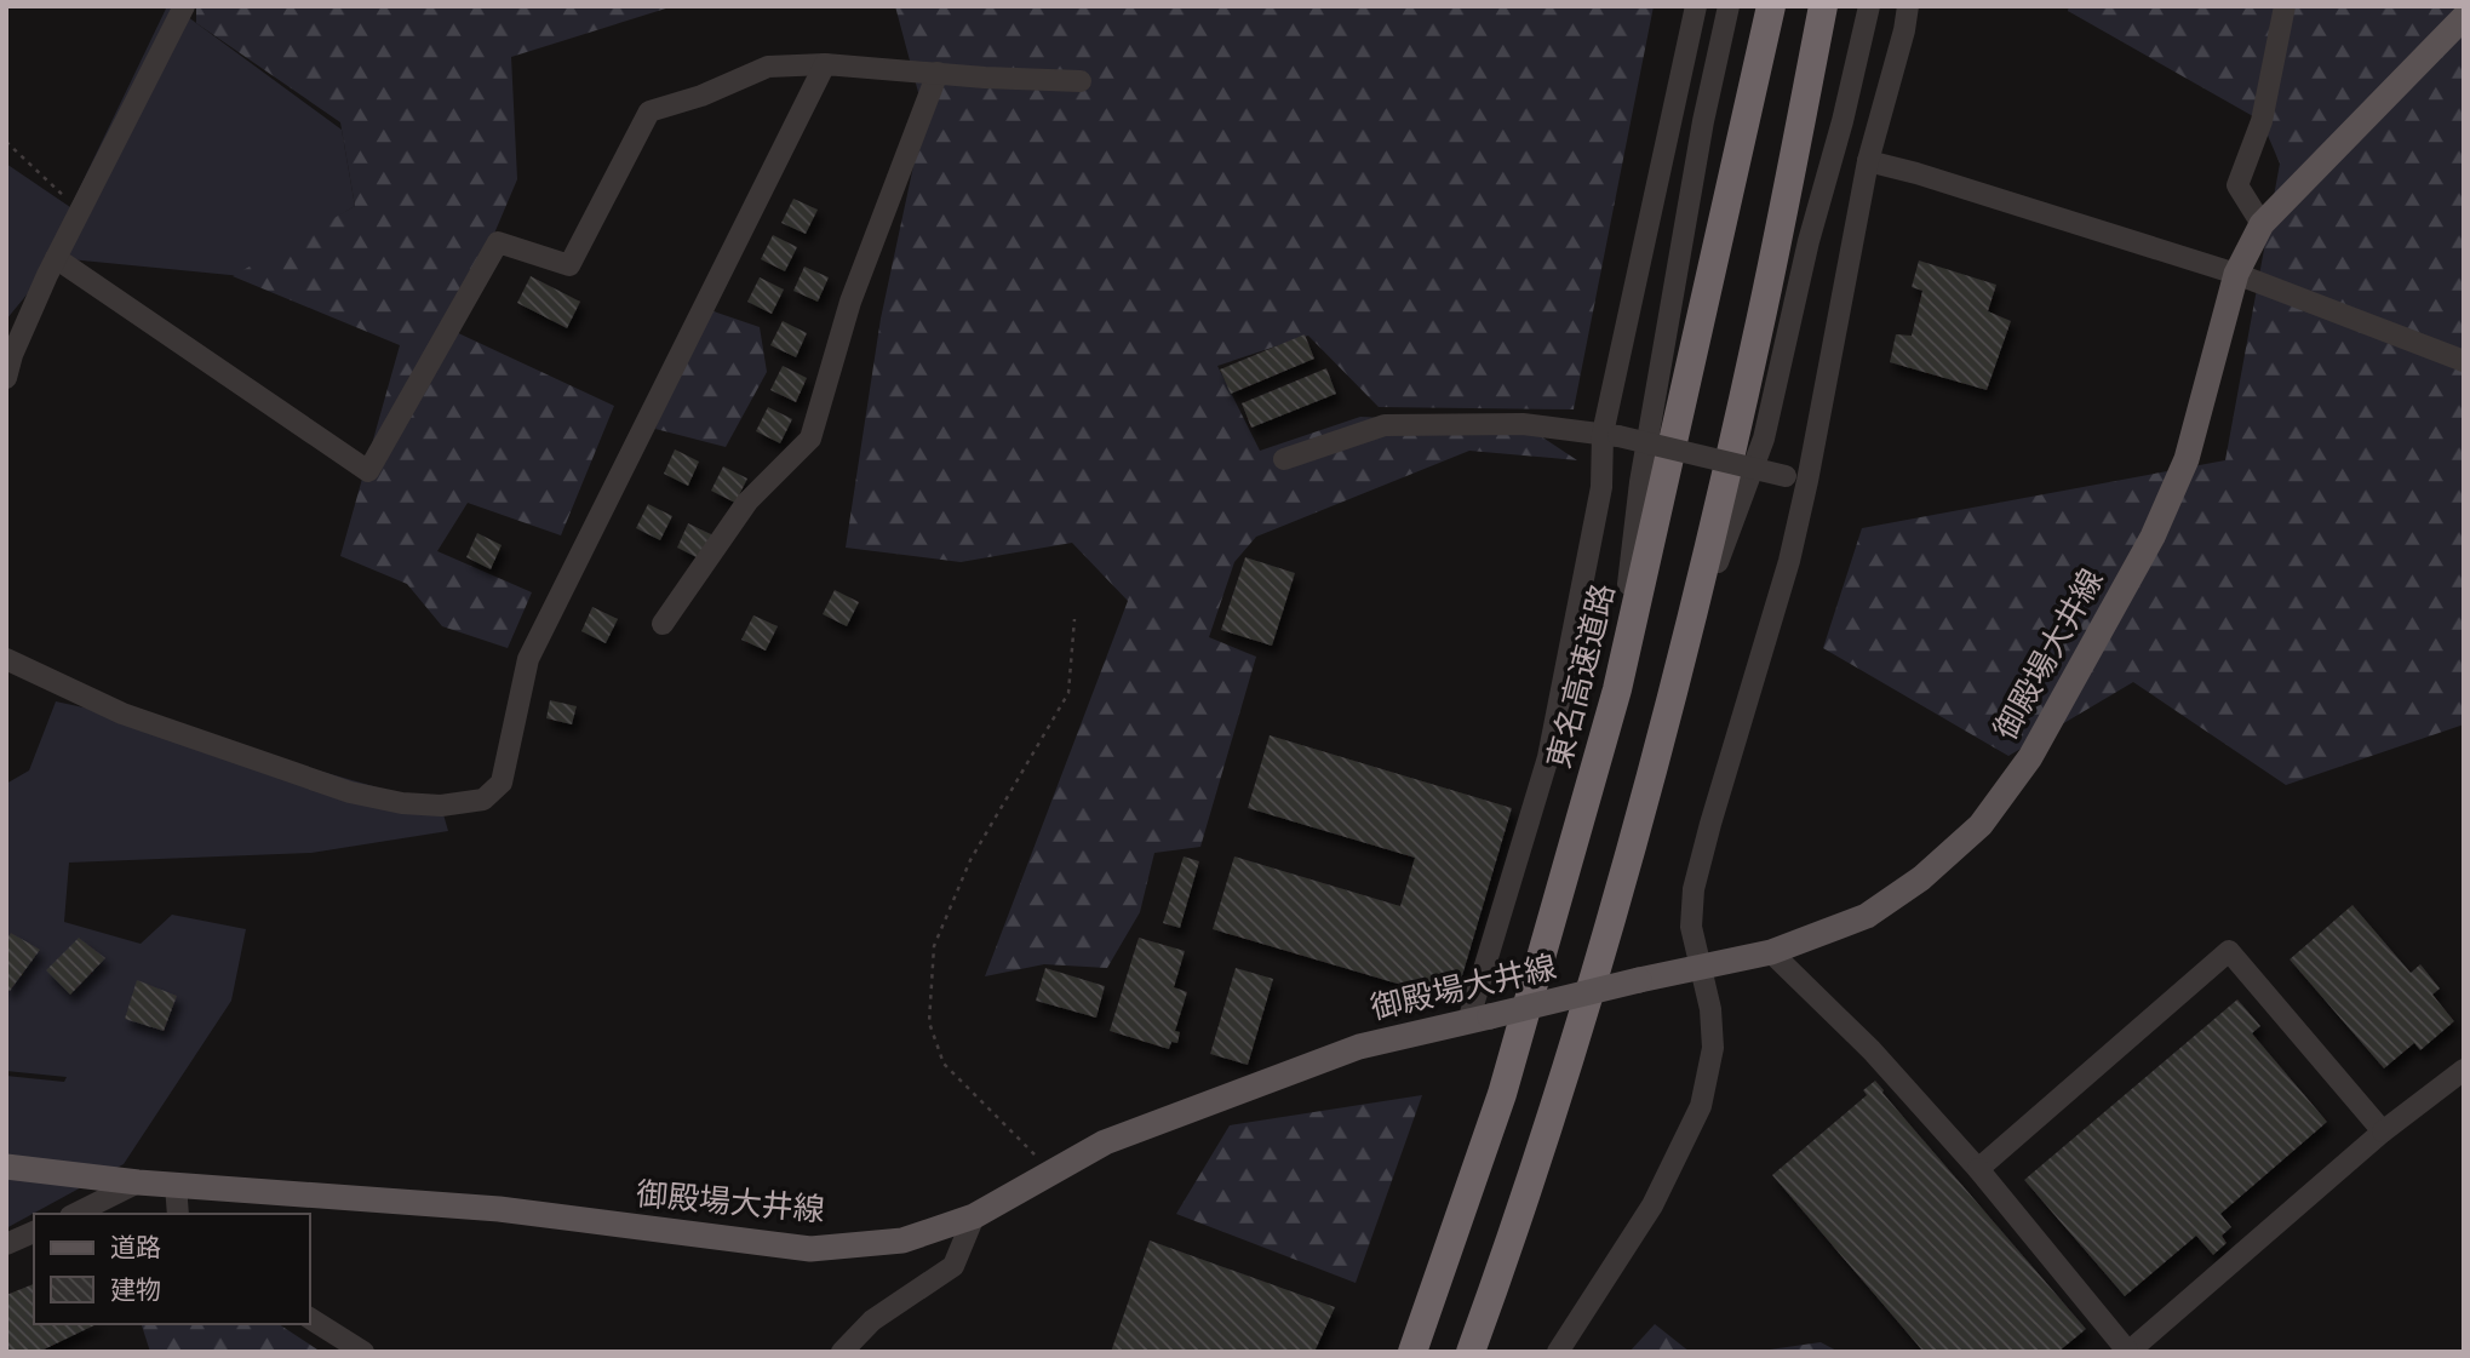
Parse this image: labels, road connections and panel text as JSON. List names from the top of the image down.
{
  "streets": {
    "highway": ["東名高速道路"],
    "main road": ["御殿場大井線"]
  },
  "legend": ["道路", "建物"]
}
